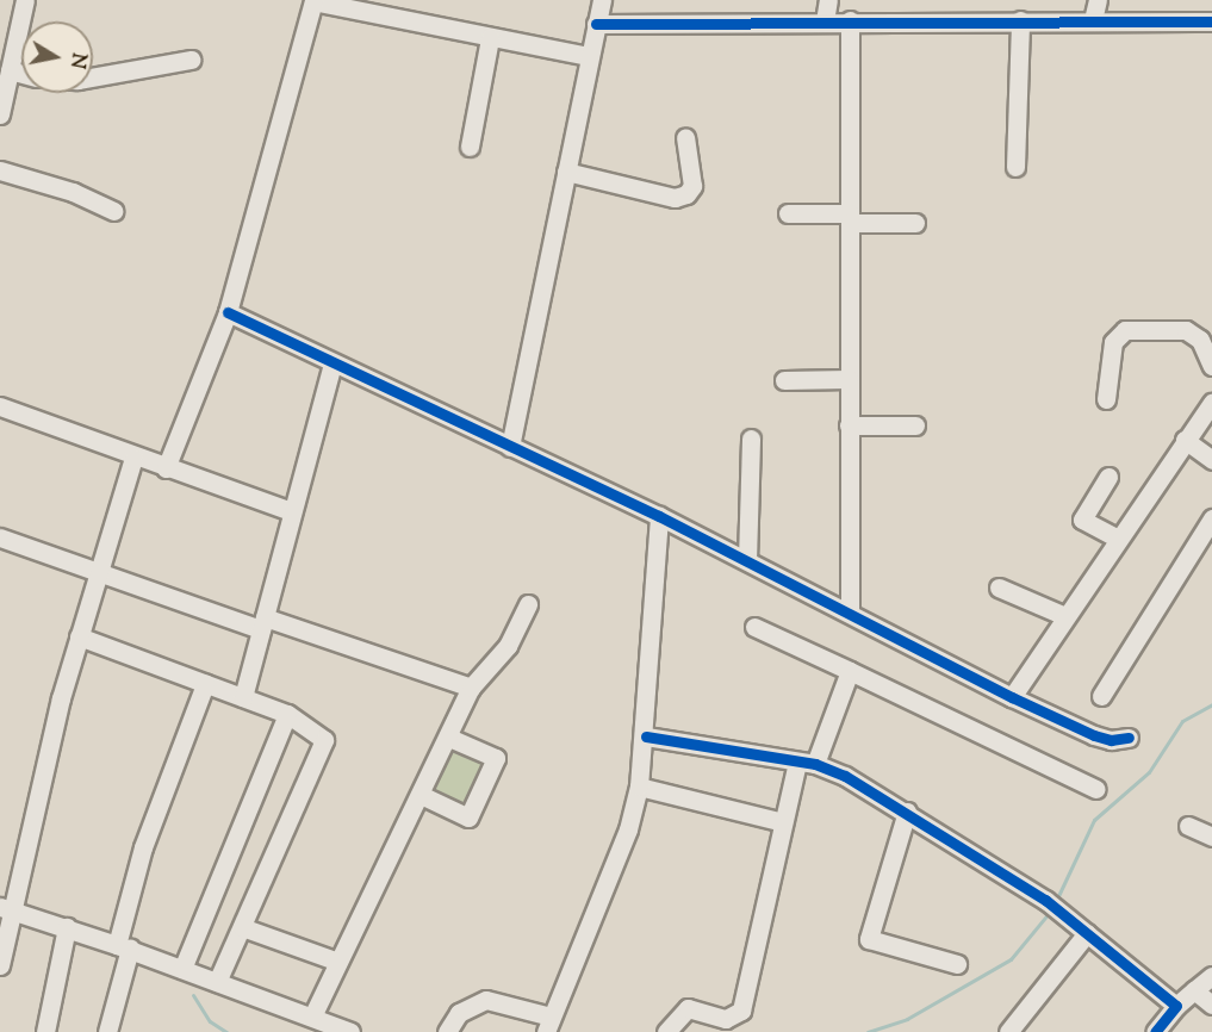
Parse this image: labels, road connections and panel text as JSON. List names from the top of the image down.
{
  "north": "right"
}
